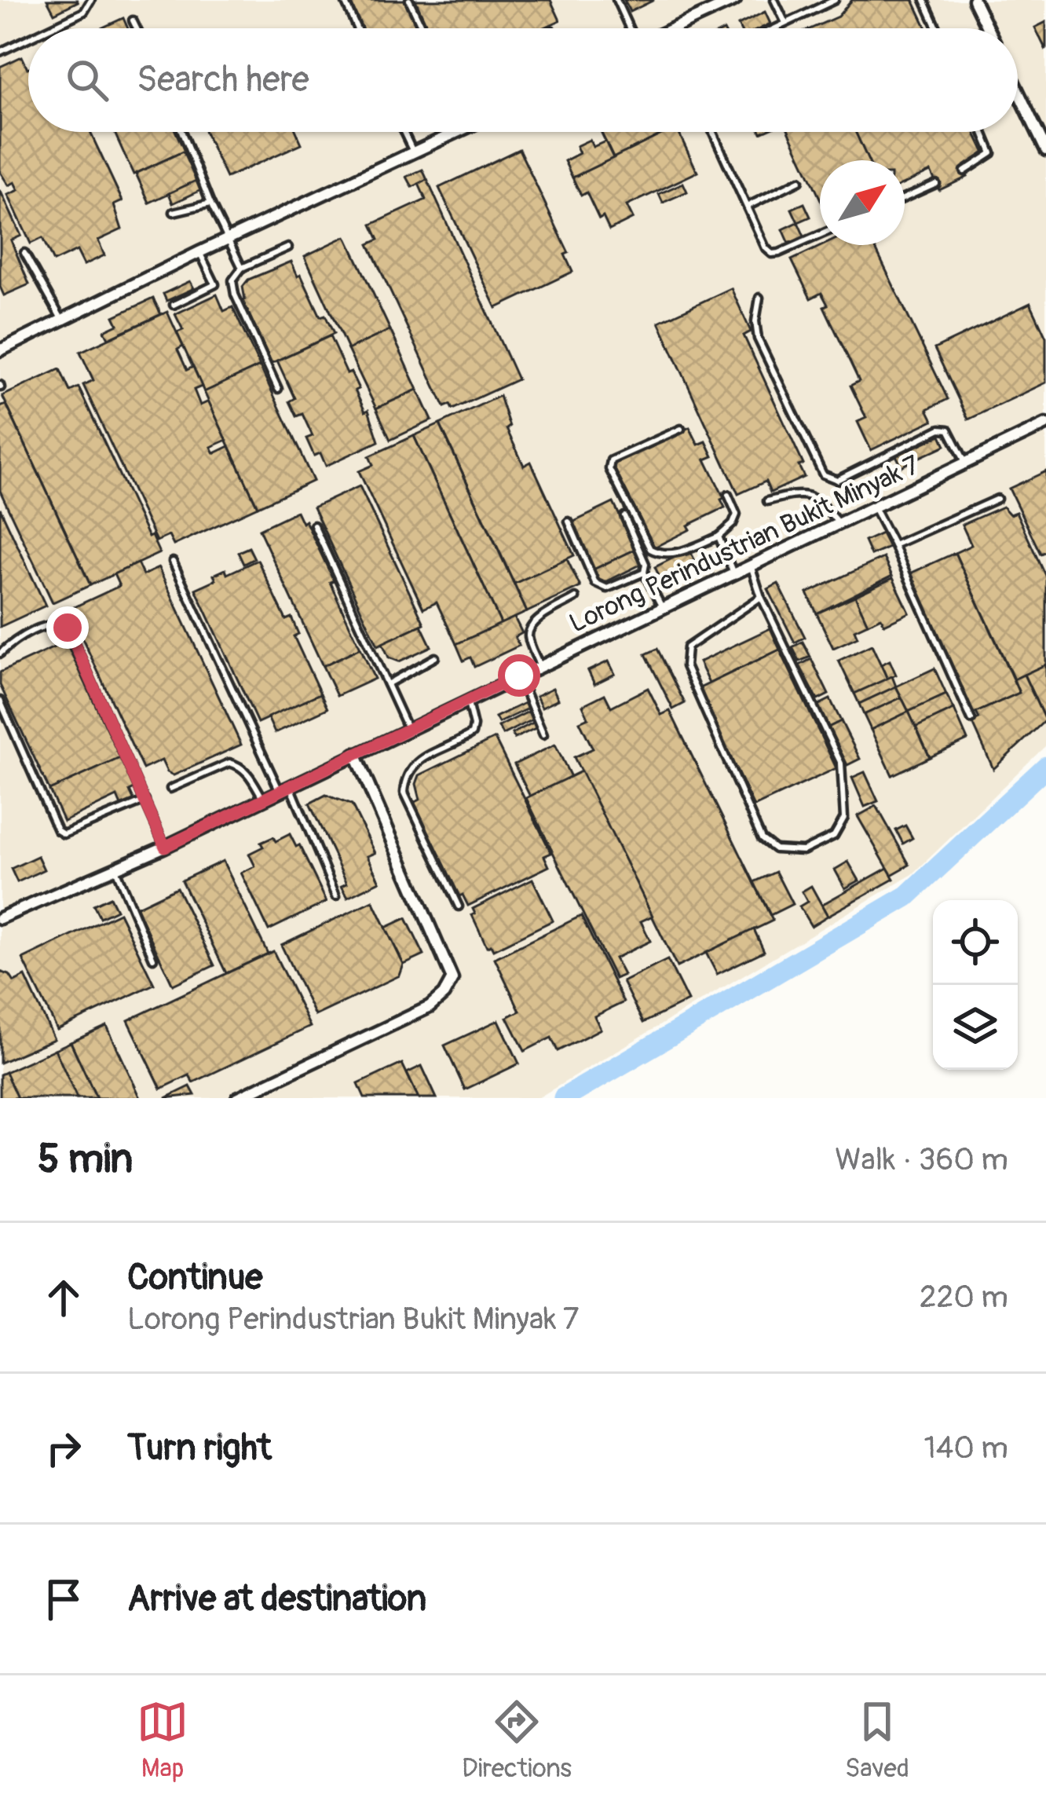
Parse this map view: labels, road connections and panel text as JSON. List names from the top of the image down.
{
  "streets": {
    "street": ["Lorong Perindustrian Bukit Minyak 7"]
  },
  "north": "top right",
  "page": {
    "search": "Search here",
    "heading": ["5 min", "Walk · 360 m"],
    "list": [
      ["Continue", "Lorong Perindustrian Bukit Minyak 7", "220 m"],
      ["Turn right", "140 m"],
      "Arrive at destination"
    ],
    "nav": ["Map", "Directions", "Saved"]
  }
}
